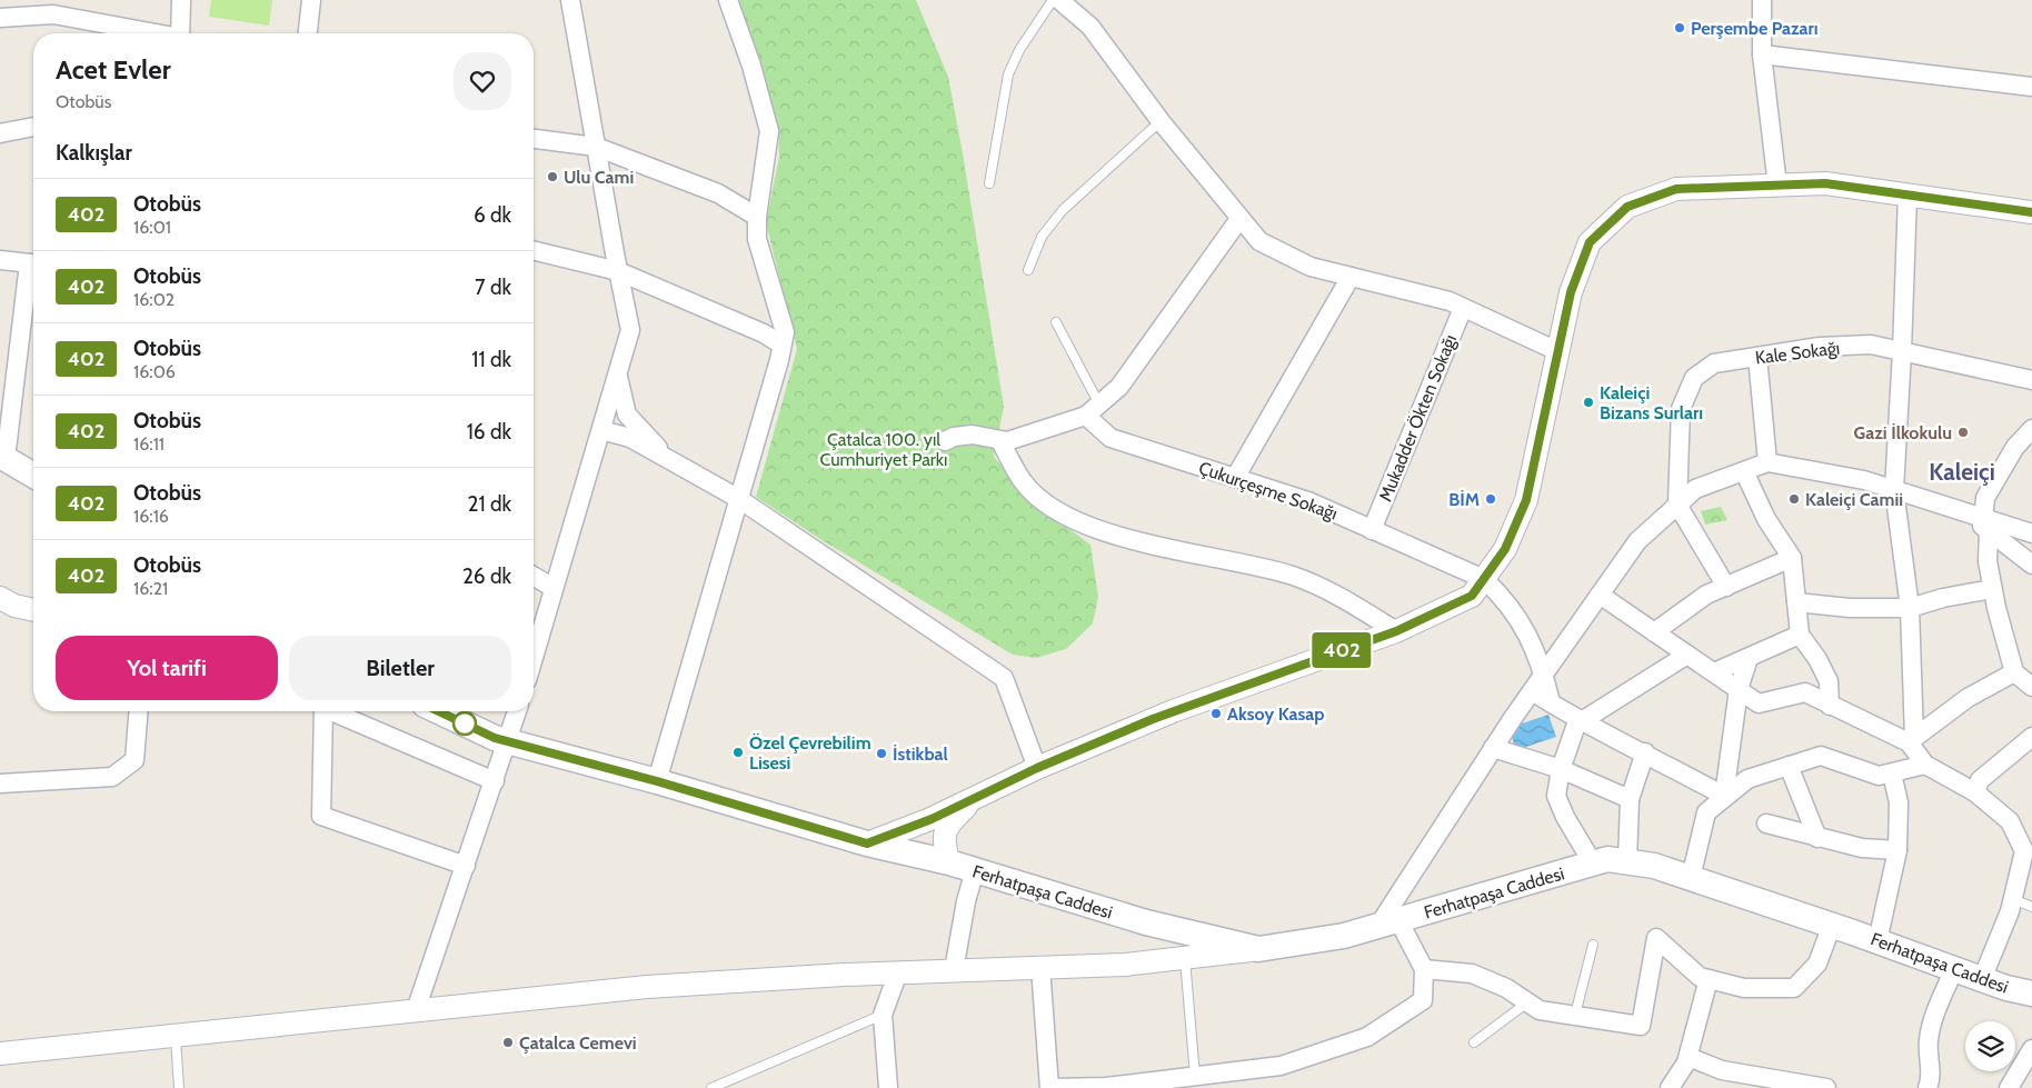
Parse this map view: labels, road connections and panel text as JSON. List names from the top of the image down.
{
  "streets": {
    "main road": ["Ferhatpaşa Caddesi"],
    "street": ["Kale Sokağı", "Mukadder Ökten Sokağı", "Çukurçeşme Sokağı"]
  },
  "crossings": [
    ["Mukadder Ökten Sokağı", "Çukurçeşme Sokağı"]
  ],
  "districts": ["Kaleiçi"],
  "parks": ["Çatalca 100. yıl Cumhuriyet Parkı"],
  "places": [
    "Perşembe Pazarı",
    "Ulu Cami",
    "Kaleiçi Bizans Surları",
    "Gazi İlkokulu",
    "BİM",
    "Kaleiçi Camii",
    "Aksoy Kasap",
    "Özel Çevrebilim Lisesi",
    "İstikbal",
    "Çatalca Cemevi"
  ],
  "lines": ["bus line 402"],
  "page": {
    "on_map": "402",
    "heading": [
      ["Acet Evler", "Otobüs"],
      "Kalkışlar"
    ],
    "list": [
      {
        "mark": "402",
        "name": "Otobüs",
        "note": "16:01",
        "value": "6 dk"
      },
      {
        "mark": "402",
        "name": "Otobüs",
        "note": "16:02",
        "value": "7 dk"
      },
      {
        "mark": "402",
        "name": "Otobüs",
        "note": "16:06",
        "value": "11 dk"
      },
      {
        "mark": "402",
        "name": "Otobüs",
        "note": "16:11",
        "value": "16 dk"
      },
      {
        "mark": "402",
        "name": "Otobüs",
        "note": "16:16",
        "value": "21 dk"
      },
      {
        "mark": "402",
        "name": "Otobüs",
        "note": "16:21",
        "value": "26 dk"
      }
    ],
    "buttons": ["Yol tarifi", "Biletler"]
  }
}
